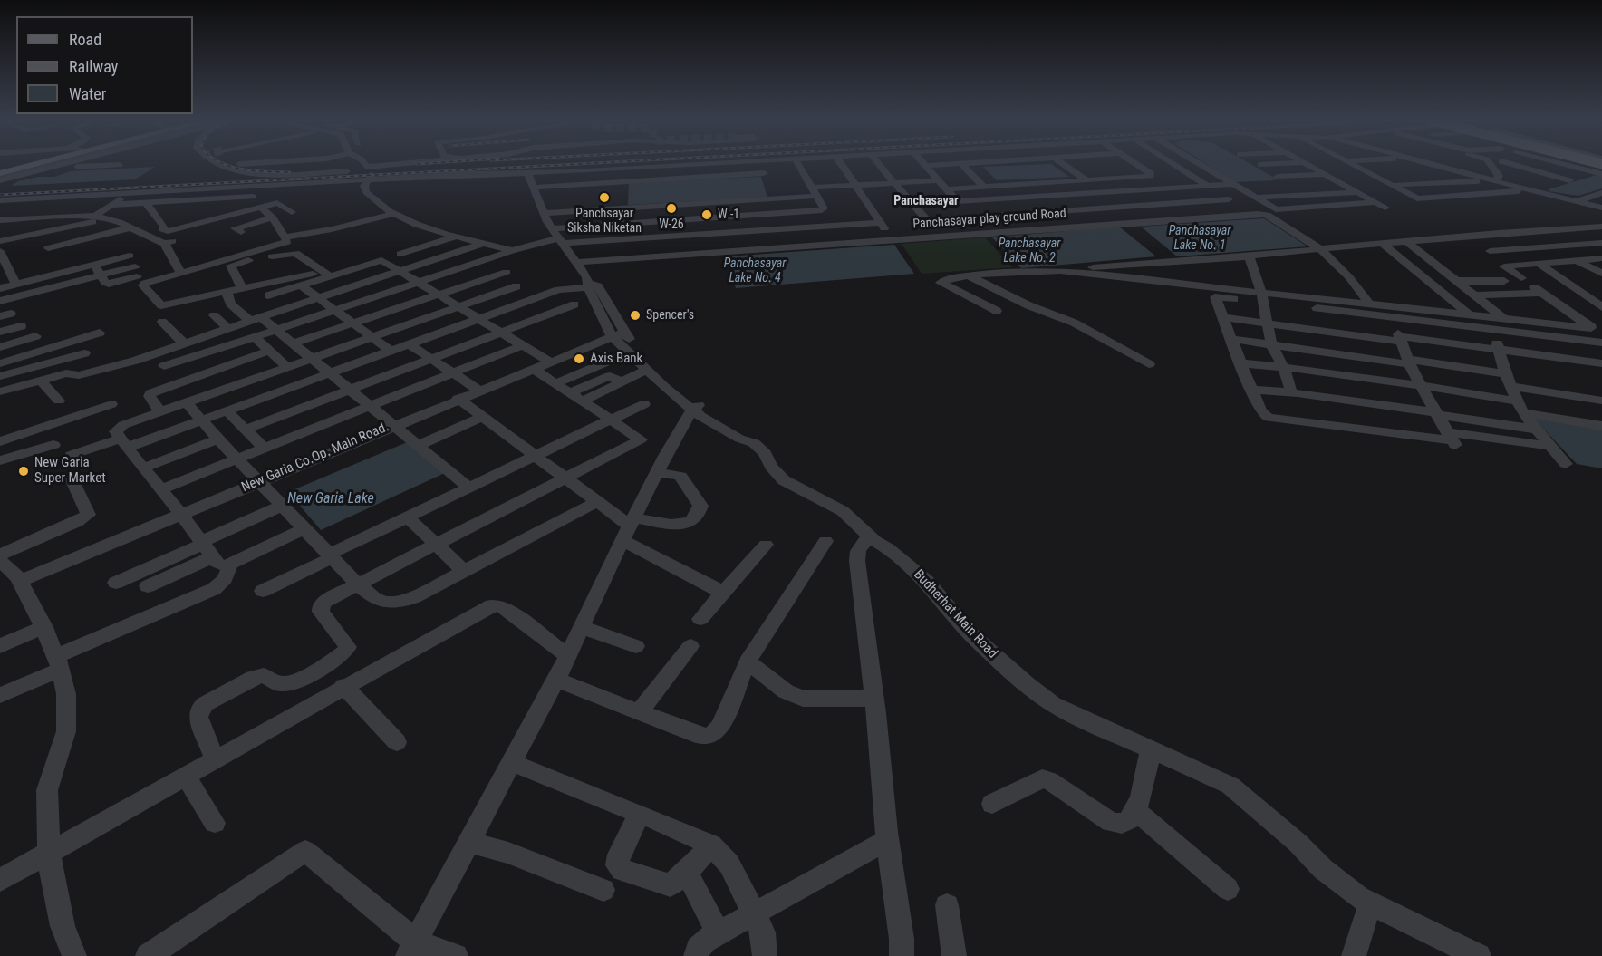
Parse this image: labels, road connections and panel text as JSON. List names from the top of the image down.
{
  "streets": {
    "street": ["Panchasayar play ground Road", "New Garia Co.Op. Main Road.", "Budherhat Main Road"]
  },
  "crossings": [
    ["Panchasayar play ground Road", "Budherhat Main Road"],
    ["New Garia Co.Op. Main Road.", "Budherhat Main Road"]
  ],
  "districts": ["Panchasayar"],
  "water": [
    "Panchasayar Lake No. 1",
    "Panchasayar Lake No. 2",
    "Panchasayar Lake No. 4",
    "New Garia Lake"
  ],
  "places": [
    "Panchsayar Siksha Niketan",
    "W-26",
    "W -1",
    "Spencer's",
    "Axis Bank",
    "New Garia Super Market"
  ],
  "legend": ["Road", "Railway", "Water"]
}
